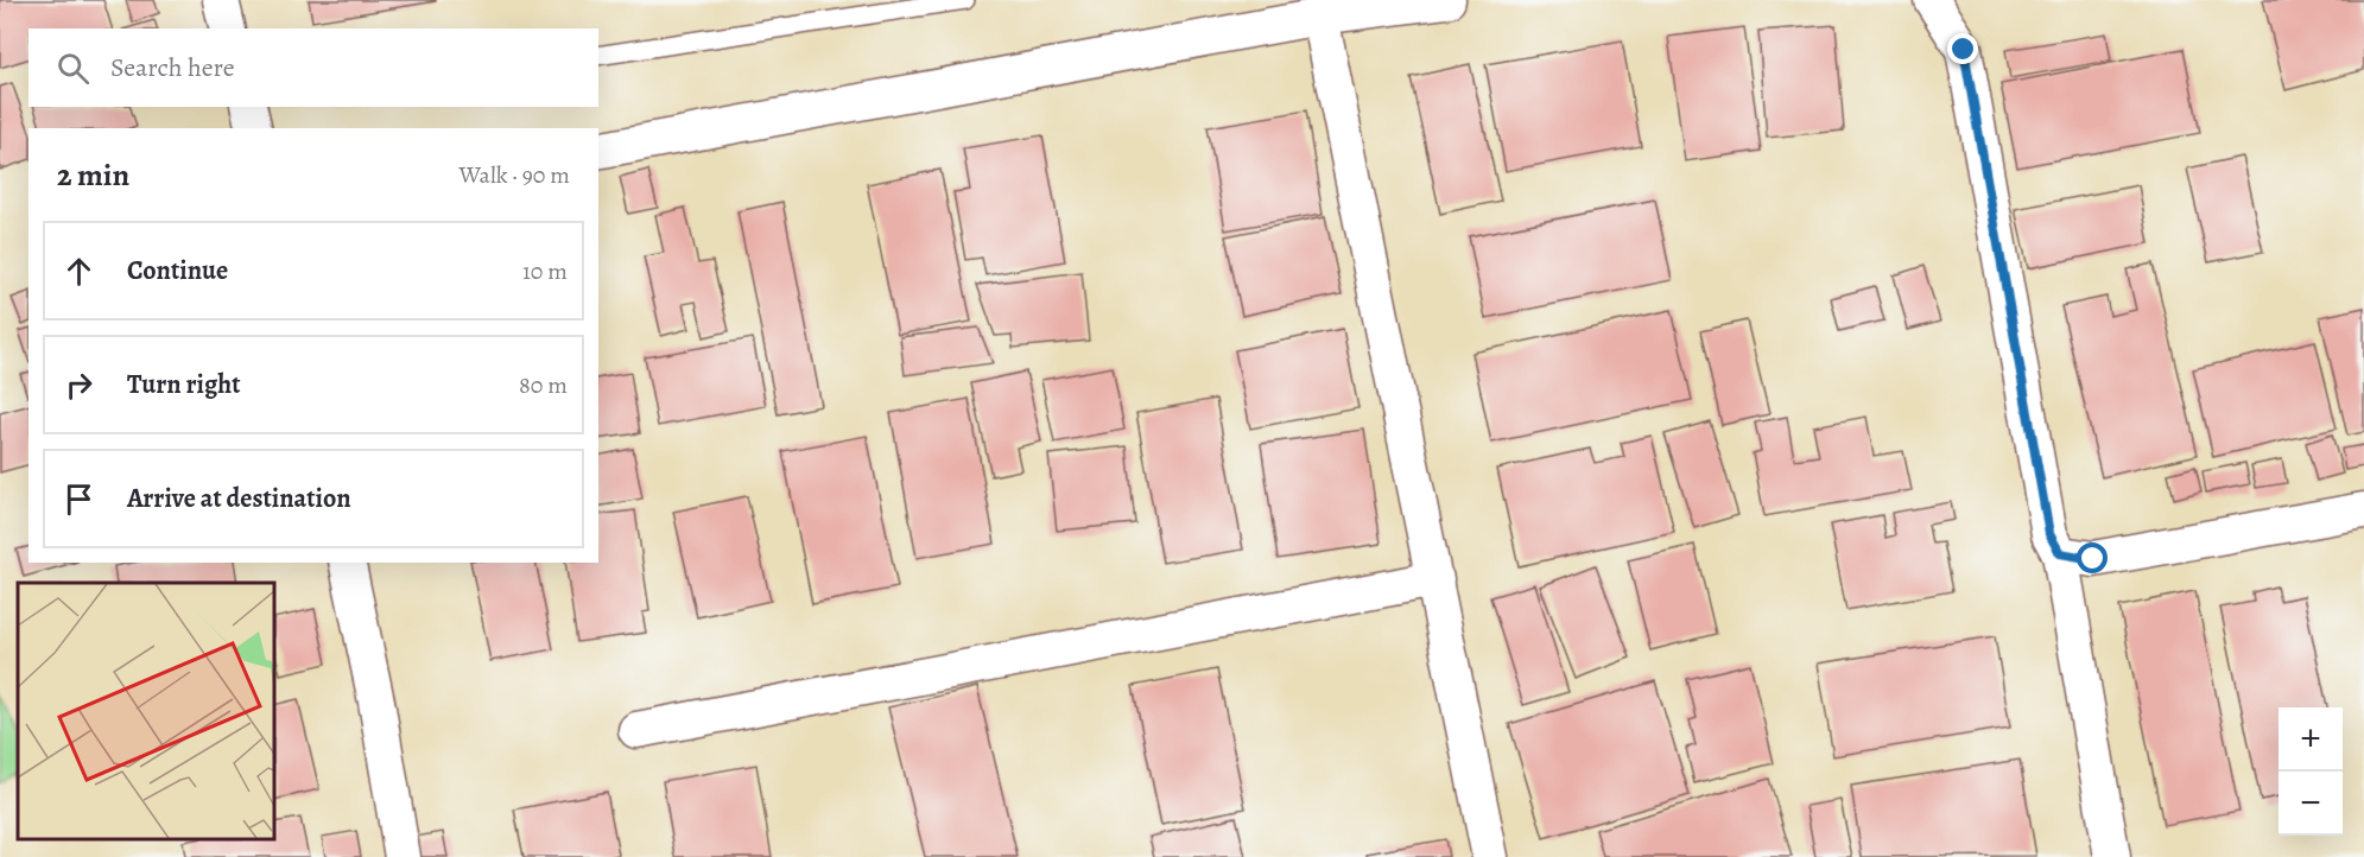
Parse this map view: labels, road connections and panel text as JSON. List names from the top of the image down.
{
  "page": {
    "search": "Search here",
    "heading": ["2 min", "Walk · 90 m"],
    "list": [
      ["Continue", "10 m"],
      ["Turn right", "80 m"],
      "Arrive at destination"
    ],
    "map_buttons": ["+", "−"]
  }
}
